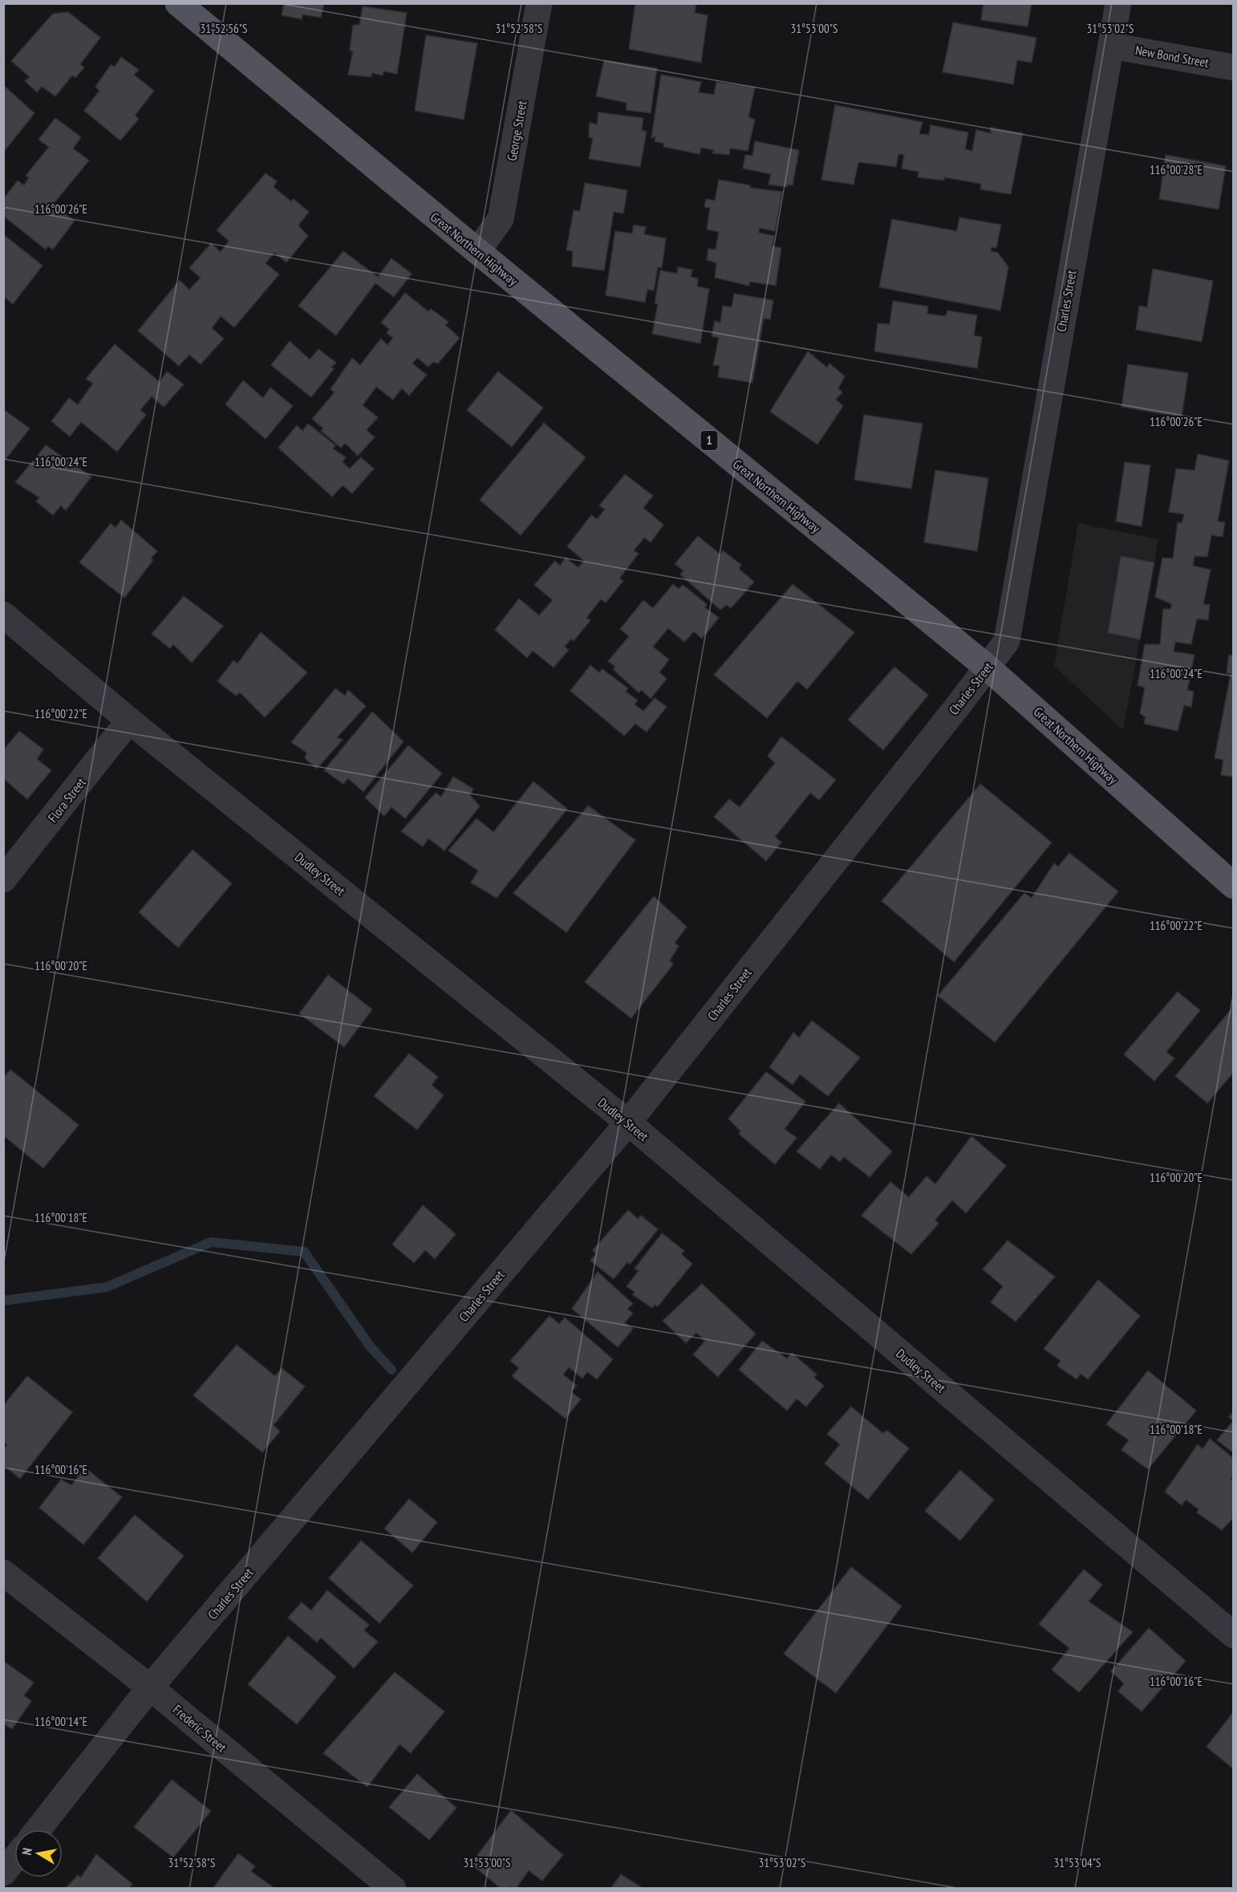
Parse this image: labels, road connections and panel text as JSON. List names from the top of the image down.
{
  "streets": {
    "main road": ["Great Northern Highway", "1"],
    "street": [
      "New Bond Street",
      "George Street",
      "Charles Street",
      "Flora Street",
      "Dudley Street",
      "Frederic Street"
    ]
  },
  "crossings": [
    ["New Bond Street", "Charles Street"],
    ["George Street", "Great Northern Highway"],
    ["Great Northern Highway", "Charles Street"],
    ["Charles Street", "Dudley Street"],
    ["Charles Street", "Frederic Street"],
    ["Flora Street", "Dudley Street"]
  ],
  "north": "left",
  "coordinates": [
    "31°52'56\"S",
    "31°52'58\"S",
    "31°53'00\"S",
    "31°53'02\"S",
    "116°00'28\"E",
    "116°00'26\"E",
    "116°00'24\"E",
    "116°00'22\"E",
    "116°00'20\"E",
    "116°00'18\"E",
    "116°00'16\"E",
    "116°00'14\"E",
    "31°53'04\"S"
  ]
}
